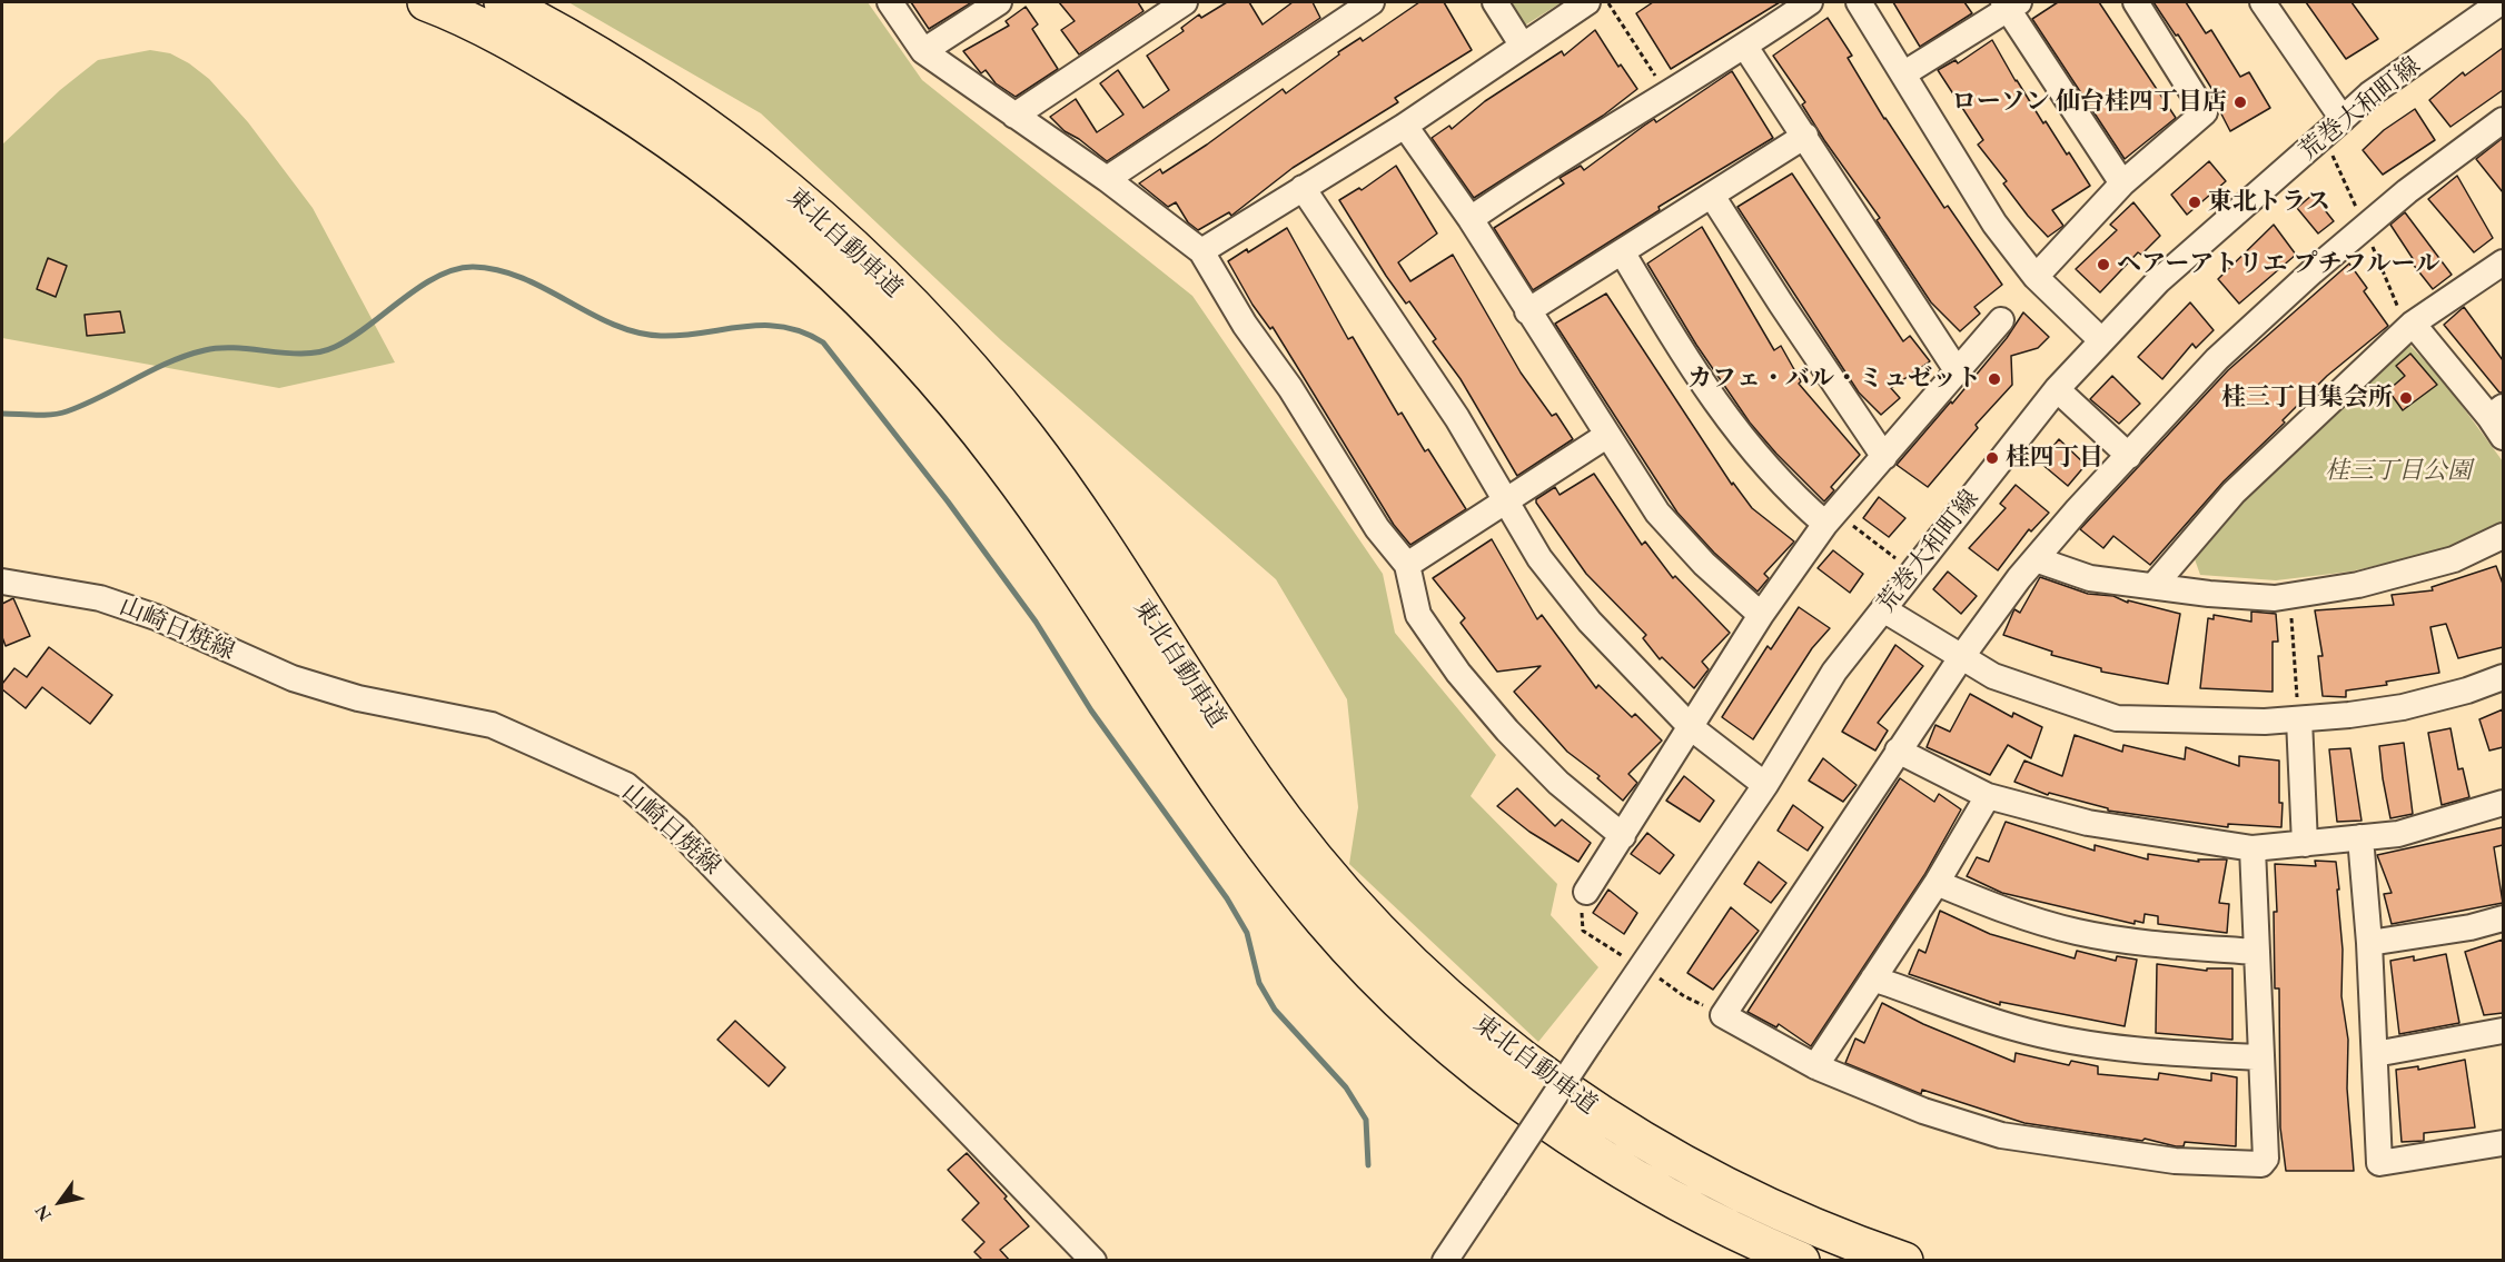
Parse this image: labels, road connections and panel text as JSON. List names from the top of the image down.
{
  "streets": {
    "highway": ["東北自動車道"],
    "street": ["荒巻大和町線", "山崎日焼線"]
  },
  "parks": ["桂三丁目公園"],
  "places": [
    "ローソン 仙台桂四丁目店",
    "東北トラス",
    "ヘアーアトリエ プチフルール",
    "カフェ・バル・ミュゼット",
    "桂三丁目集会所",
    "桂四丁目"
  ],
  "north": "bottom left"
}
